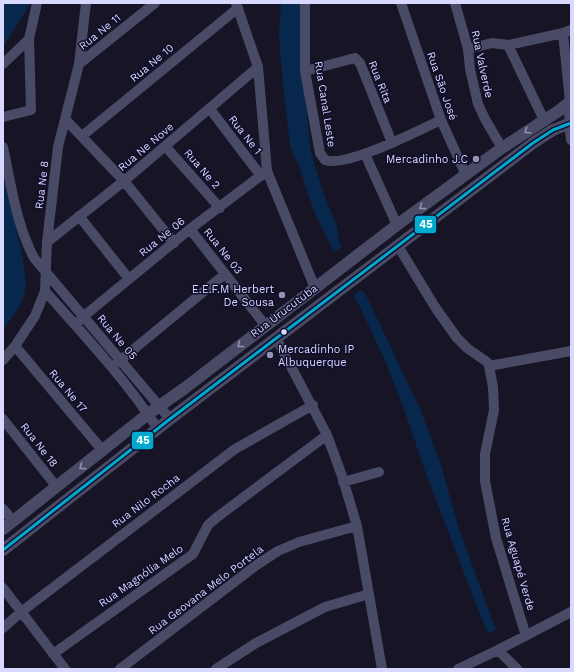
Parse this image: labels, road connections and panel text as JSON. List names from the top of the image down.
{
  "streets": {
    "street": [
      "Rua Ne 11",
      "Rua Ne 10",
      "Rua Valverde",
      "Rua Rita",
      "Rua São José",
      "Rua Canal Leste",
      "Rua Ne 1",
      "Rua Ne Nove",
      "Rua Ne 2",
      "Rua Ne 8",
      "Rua Ne 06",
      "Rua Ne 03",
      "Rua Urucutuba",
      "Rua Ne 05",
      "Rua Ne 17",
      "Rua Ne 18",
      "Rua Nilo Rocha",
      "Rua Aguapé Verde",
      "Rua Magnólia Melo",
      "Rua Geovana Melo Portela"
    ]
  },
  "crossings": [
    ["Rua Ne 11", "Rua Ne 8"],
    ["Rua Valverde", "Rua Urucutuba"],
    ["Rua Rita", "Rua Canal Leste"],
    ["Rua São José", "Rua Urucutuba"],
    ["Rua Ne 1", "Rua Ne Nove"],
    ["Rua Ne 1", "Rua Ne 06"],
    ["Rua Ne Nove", "Rua Ne 2"],
    ["Rua Ne Nove", "Rua Ne 8"],
    ["Rua Ne 2", "Rua Ne 06"],
    ["Rua Ne 8", "Rua Ne 05"],
    ["Rua Ne 8", "Rua Ne 17"],
    ["Rua Ne 06", "Rua Ne 03"],
    ["Rua Ne 06", "Rua Ne 05"],
    ["Rua Ne 03", "Rua Urucutuba"],
    ["Rua Urucutuba", "Rua Ne 05"],
    ["Rua Urucutuba", "Rua Ne 17"],
    ["Rua Urucutuba", "Rua Ne 18"]
  ],
  "places": ["Mercadinho J.C", "E.E.F.M Herbert De Sousa", "Mercadinho IP Albuquerque"],
  "lines": ["transit line 45"]
}
